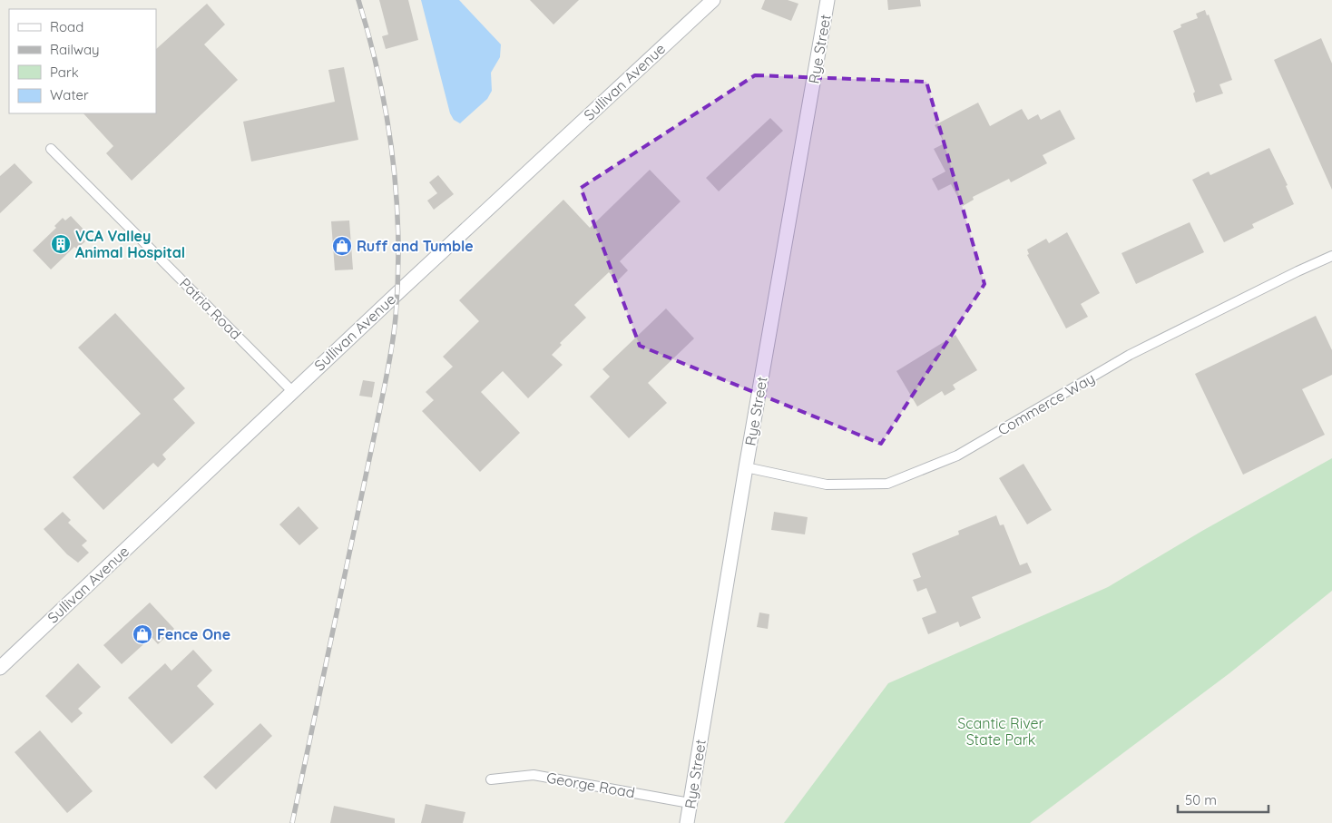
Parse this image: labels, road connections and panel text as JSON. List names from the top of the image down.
{
  "streets": {
    "main road": ["Rye Street", "Sullivan Avenue"],
    "street": ["Patria Road", "Commerce Way", "George Road"]
  },
  "crossings": [
    ["Rye Street", "Commerce Way"],
    ["Rye Street", "George Road"],
    ["Sullivan Avenue", "Patria Road"]
  ],
  "parks": ["Scantic River State Park"],
  "places": {
    "building": ["VCA Valley Animal Hospital"],
    "shop": ["Ruff and Tumble", "Fence One"]
  },
  "legend": [
    "Road",
    "Railway",
    "Park",
    "Water"
  ],
  "scale_bar": "50 m"
}
